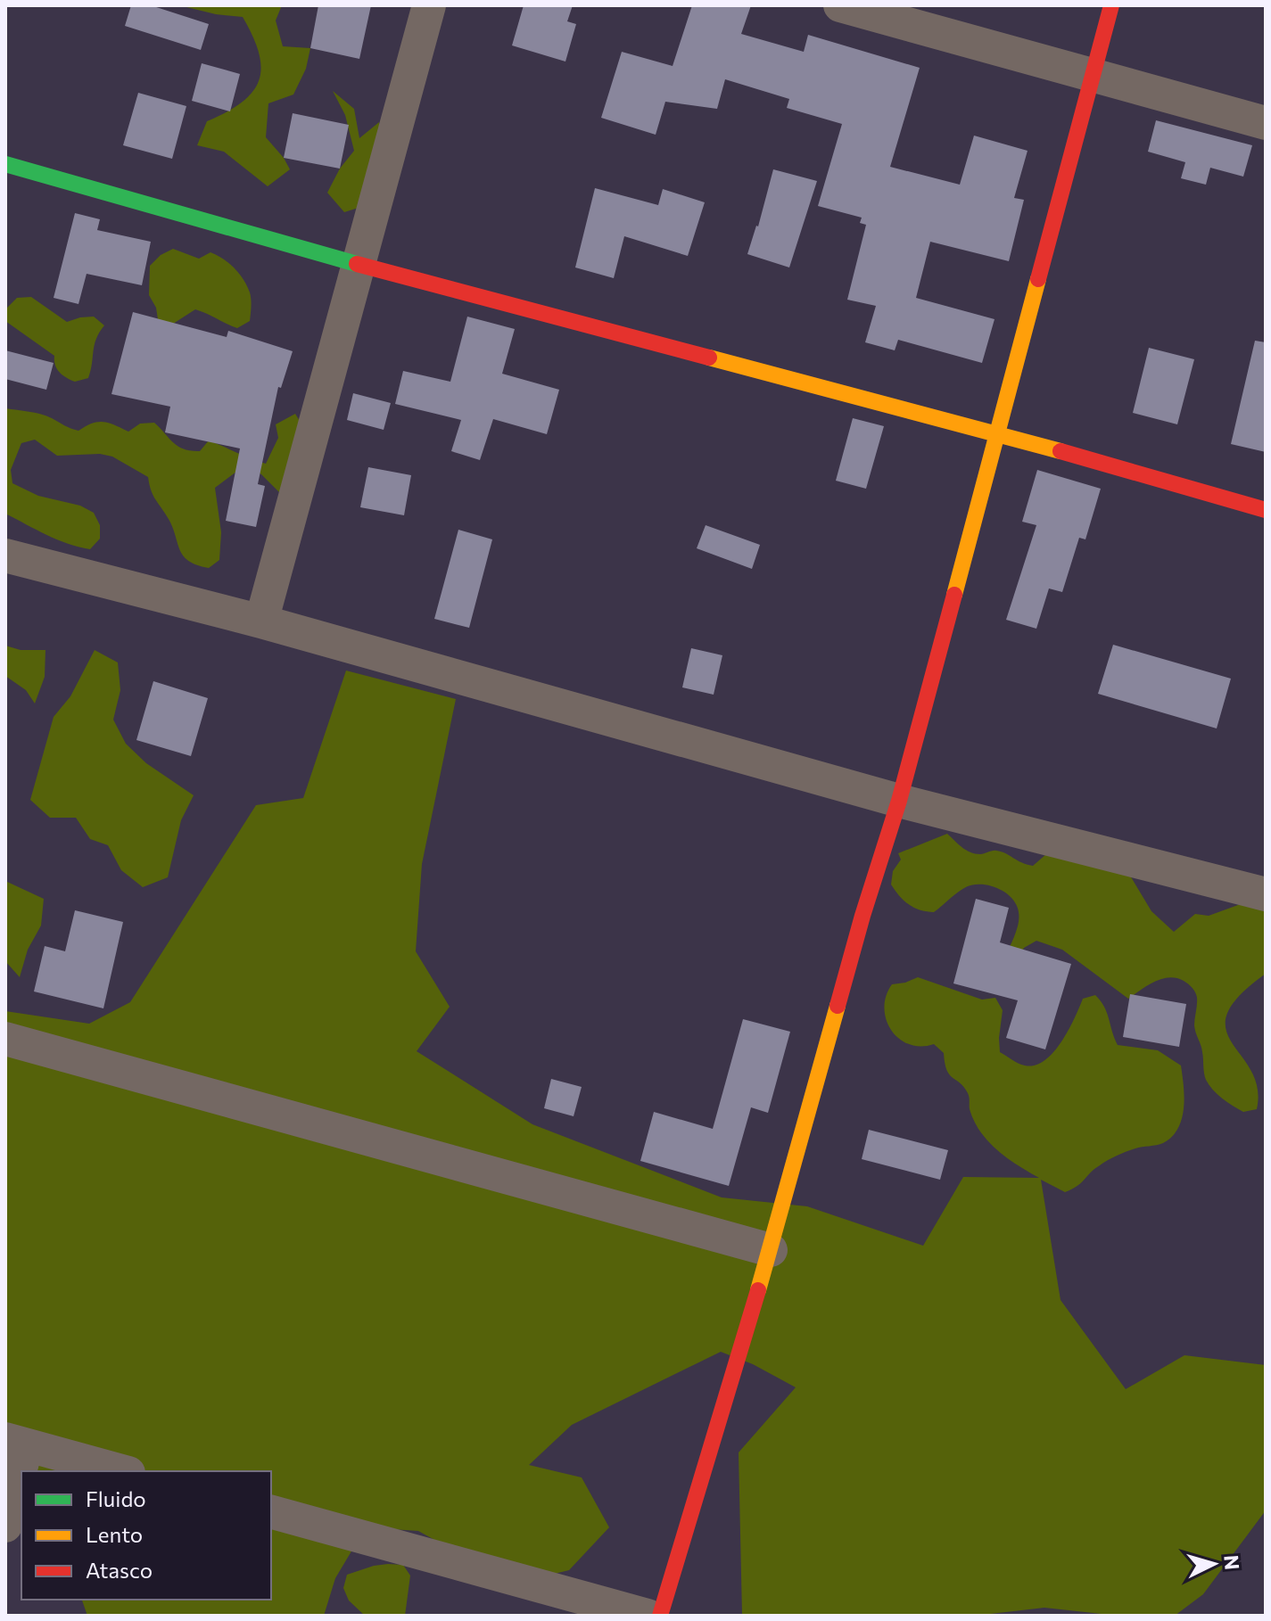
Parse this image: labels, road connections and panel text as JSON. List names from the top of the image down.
{
  "legend": ["Fluido", "Lento", "Atasco"],
  "north": "right"
}
